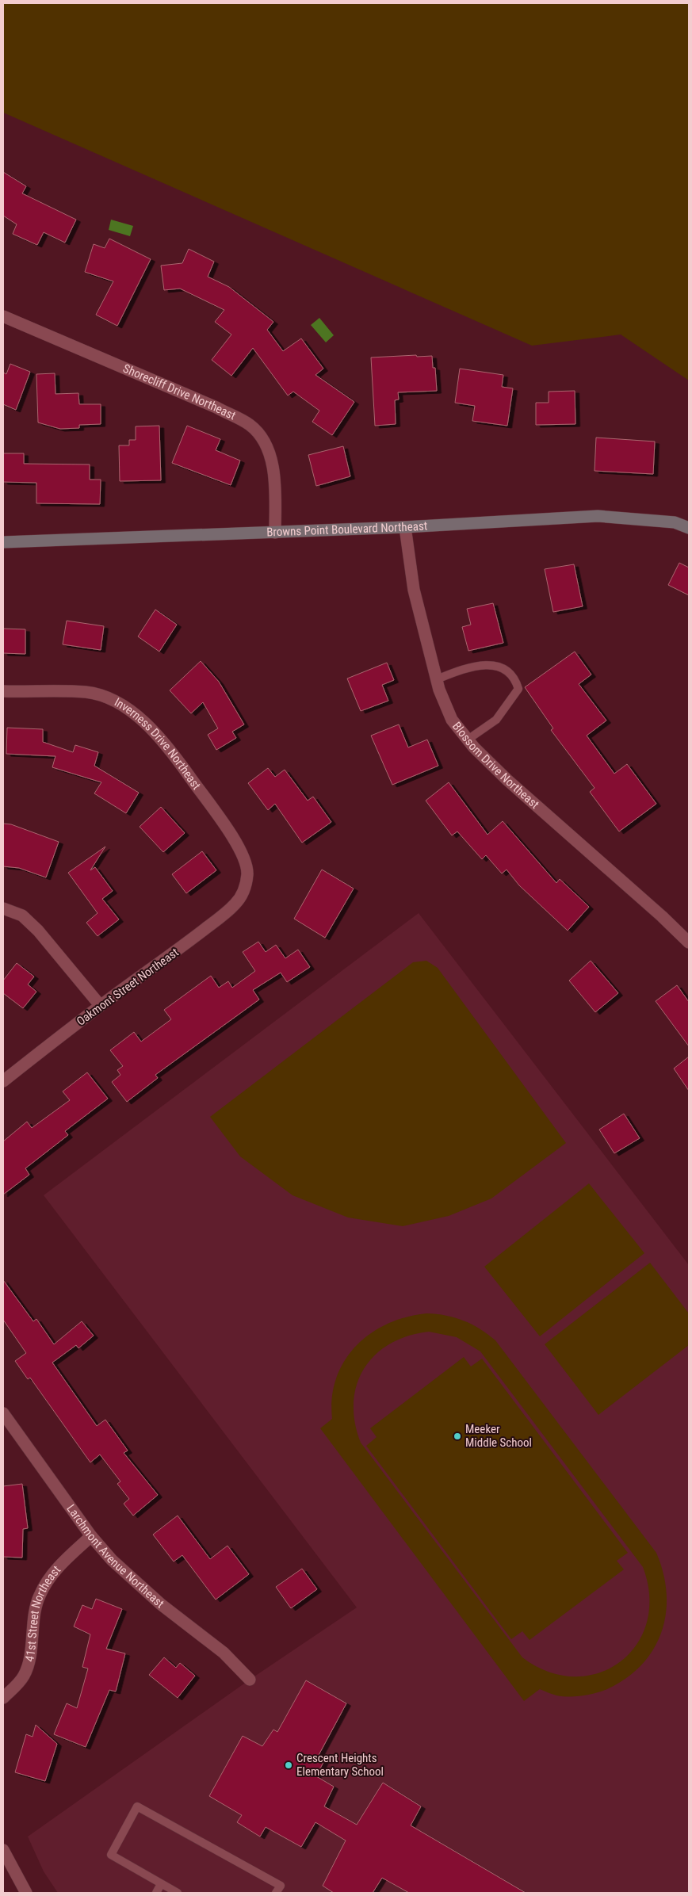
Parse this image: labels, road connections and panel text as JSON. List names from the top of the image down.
{
  "streets": {
    "street": [
      "Shorecliff Drive Northeast",
      "Browns Point Boulevard Northeast",
      "Inverness Drive Northeast",
      "Blossom Drive Northeast",
      "Oakmont Street Northeast",
      "Larchmont Avenue Northeast",
      "41st Street Northeast"
    ]
  },
  "crossings": [
    ["Shorecliff Drive Northeast", "Browns Point Boulevard Northeast"],
    ["Browns Point Boulevard Northeast", "Blossom Drive Northeast"],
    ["Inverness Drive Northeast", "Oakmont Street Northeast"],
    ["Larchmont Avenue Northeast", "41st Street Northeast"]
  ],
  "places": ["Meeker Middle School", "Crescent Heights Elementary School"]
}
